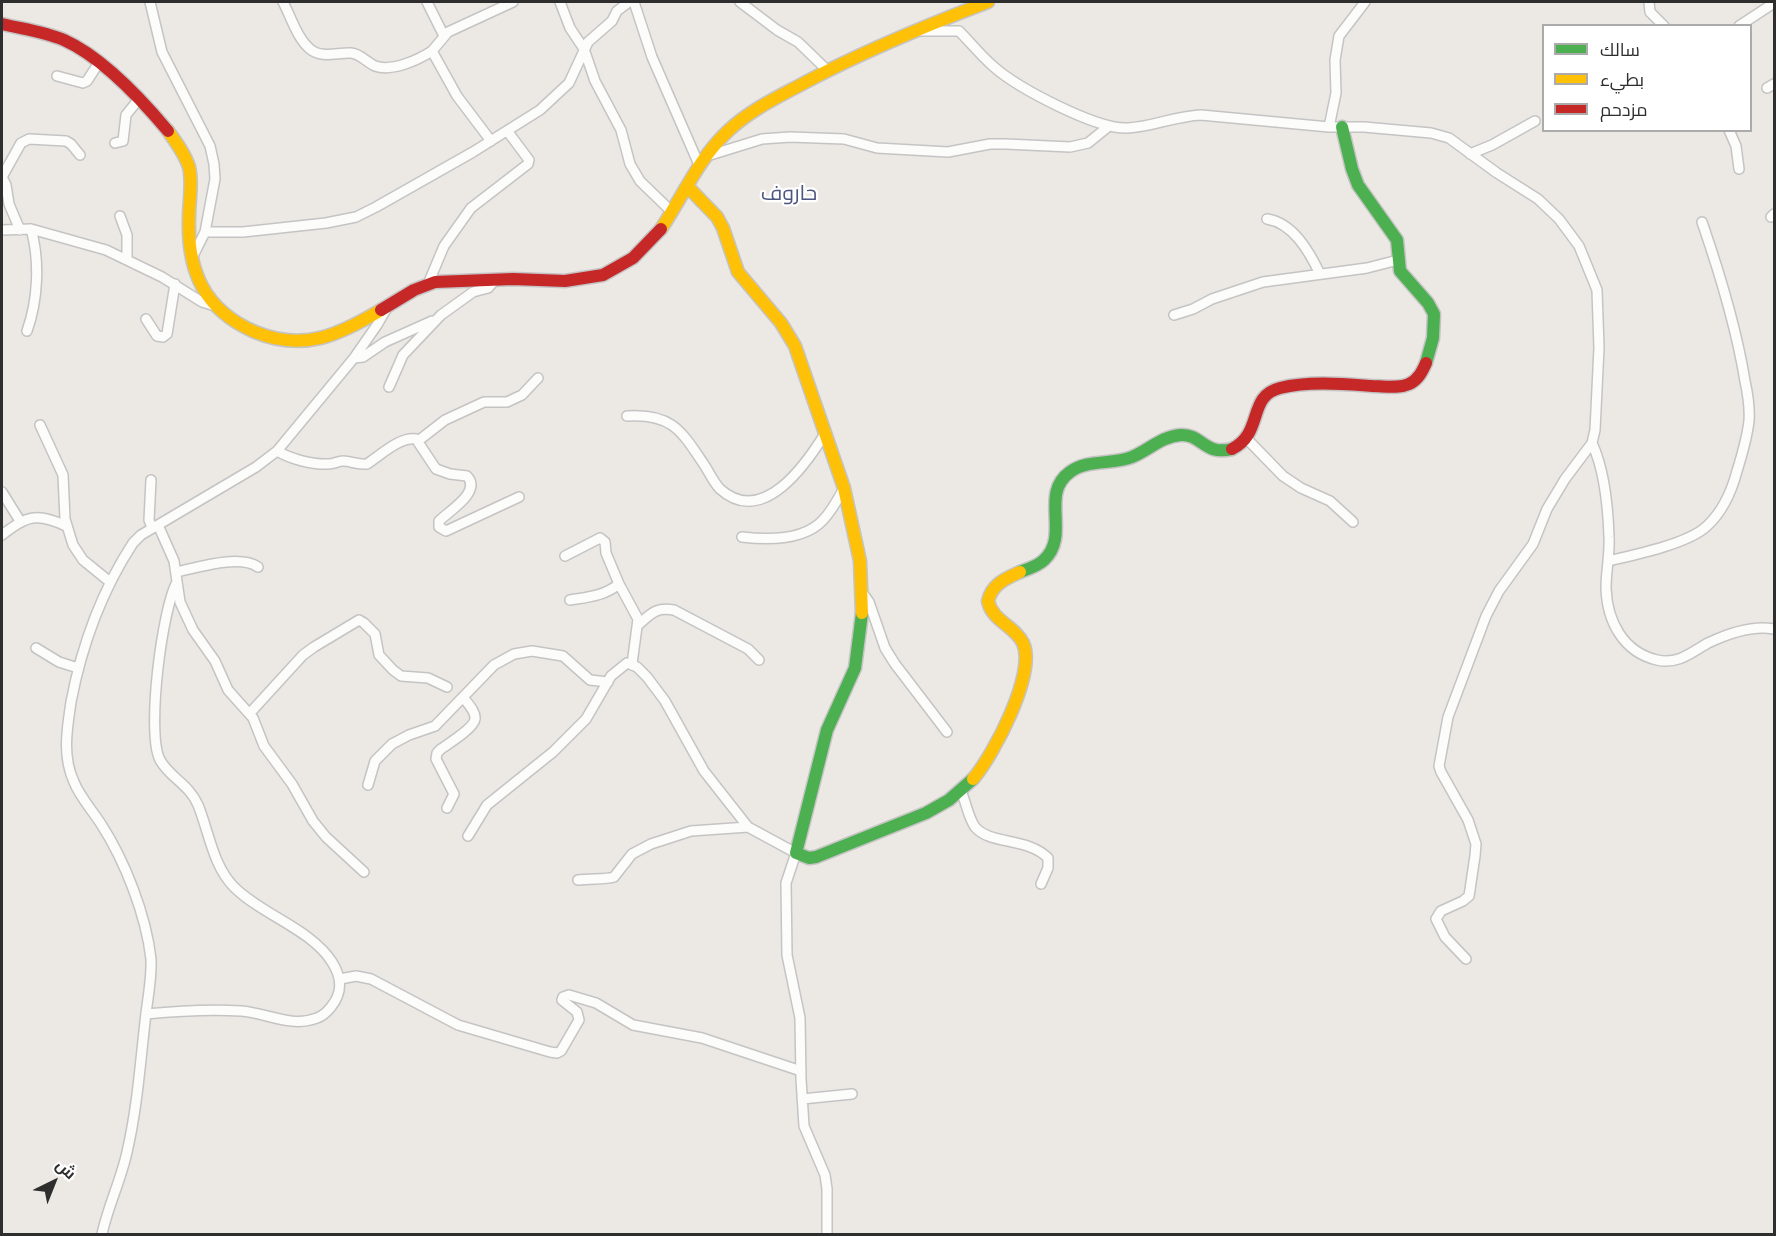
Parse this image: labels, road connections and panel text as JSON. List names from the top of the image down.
{
  "districts": ["حاروف"],
  "legend": ["سالك", "بطيء", "مزدحم"],
  "north": "top right"
}
